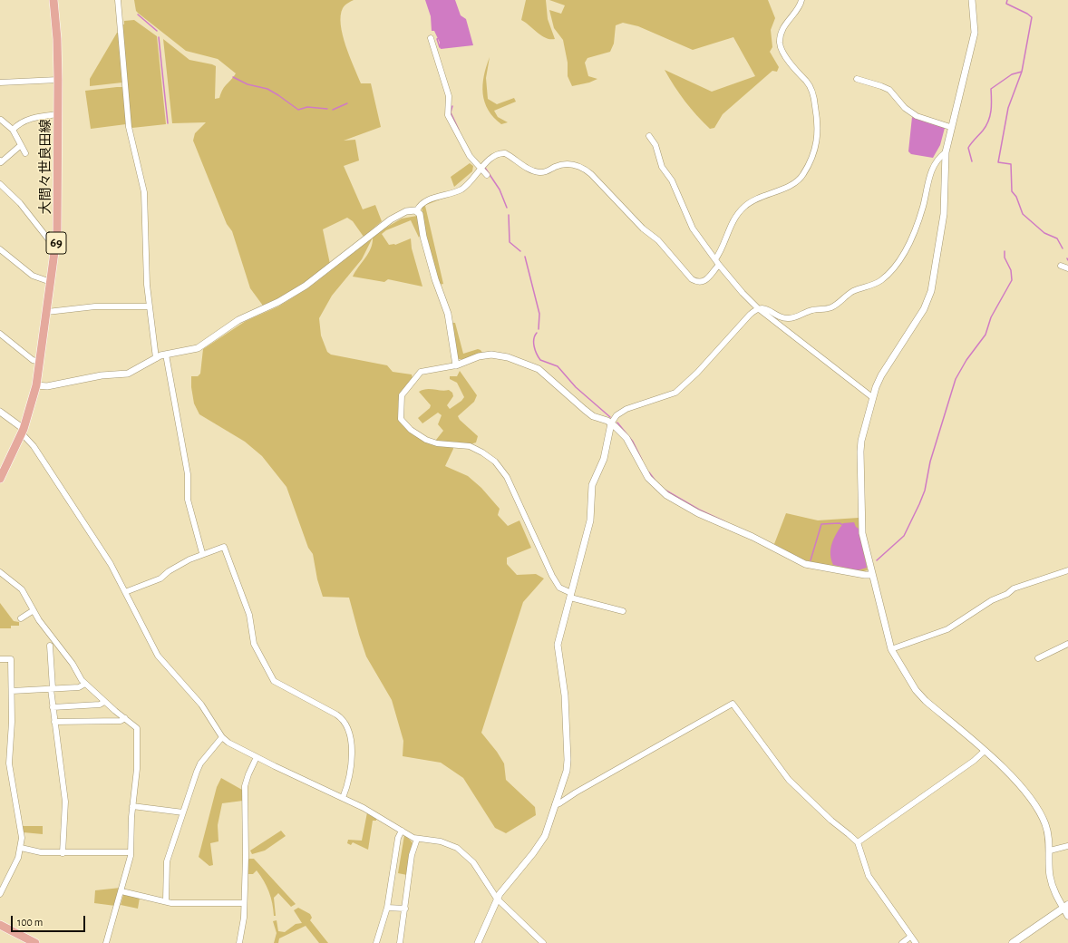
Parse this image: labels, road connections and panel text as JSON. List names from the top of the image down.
{
  "streets": {
    "main road": ["大間々世良田線", "69"]
  },
  "scale_bar": "100 m"
}
